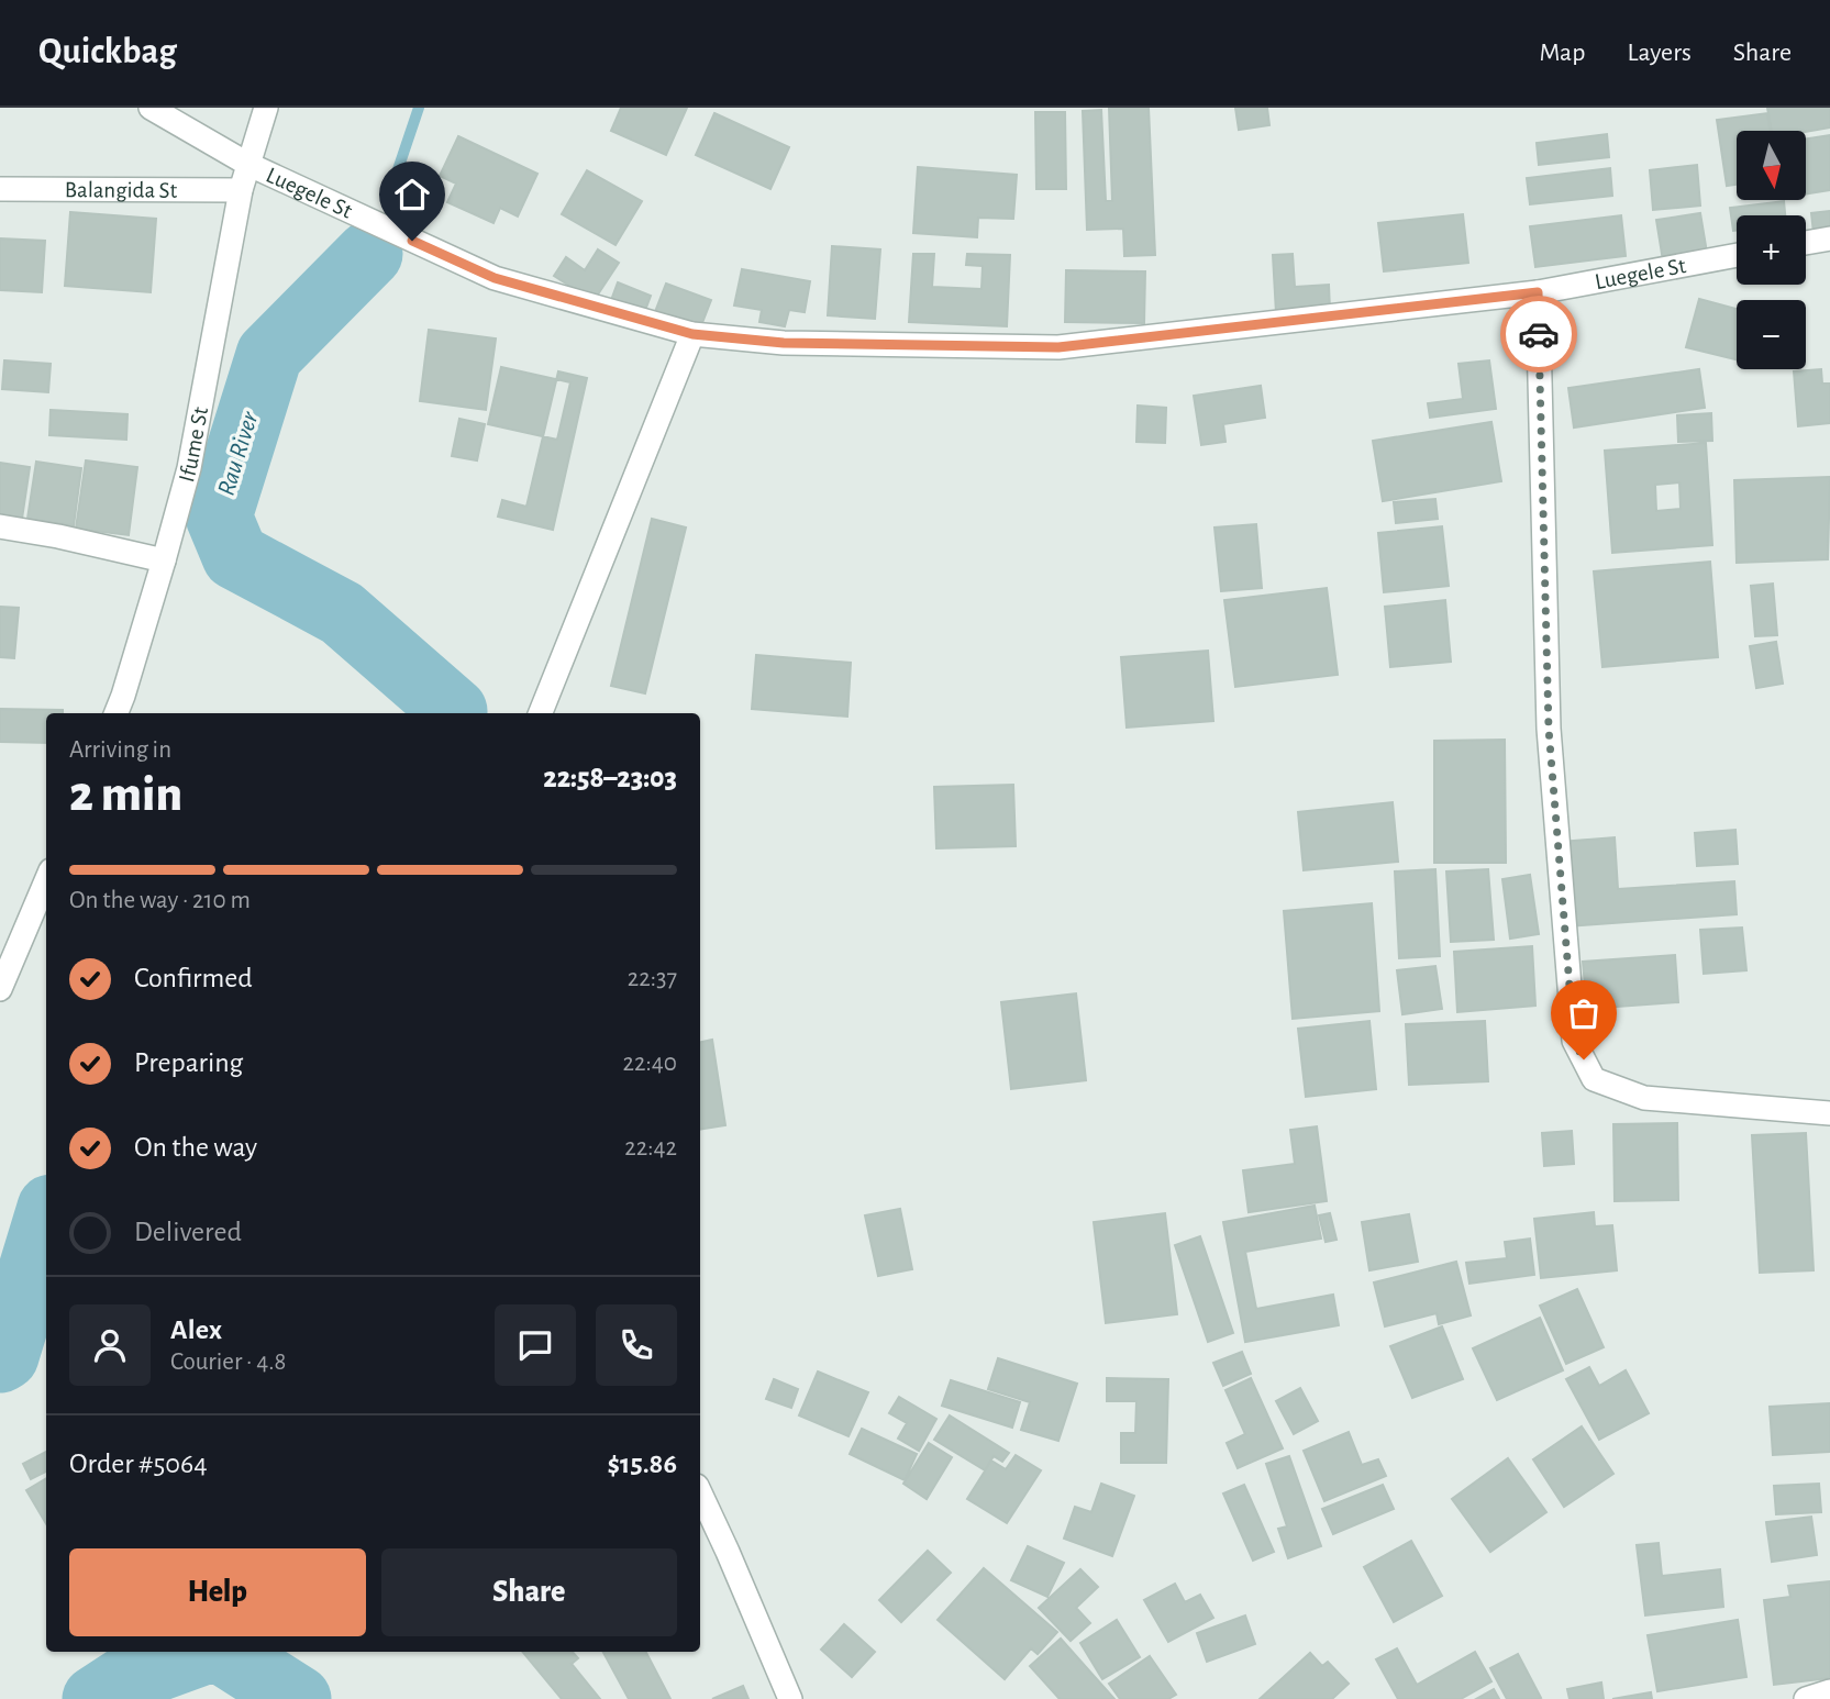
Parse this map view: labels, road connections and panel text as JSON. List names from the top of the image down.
{
  "streets": {
    "street": ["Balangida St", "Luegele St", "Ifume St"]
  },
  "crossings": [
    ["Balangida St", "Ifume St"],
    ["Luegele St", "Ifume St"]
  ],
  "water": ["Rau River"],
  "north": "bottom",
  "page": {
    "header": "Quickbag",
    "nav": ["Map", "Layers", "Share"],
    "map_buttons": ["+", "−"],
    "heading": ["2 min", "Arriving in", "22:58–23:03"],
    "panel": [
      "Alex",
      "Courier · 4.8",
      "Order #5064",
      "$15.86"
    ],
    "bar": "On the way · 210 m",
    "list": [
      ["Confirmed", "22:37"],
      ["Preparing", "22:40"],
      ["On the way", "22:42"],
      "Delivered"
    ],
    "buttons": ["Help", "Share"]
  }
}
